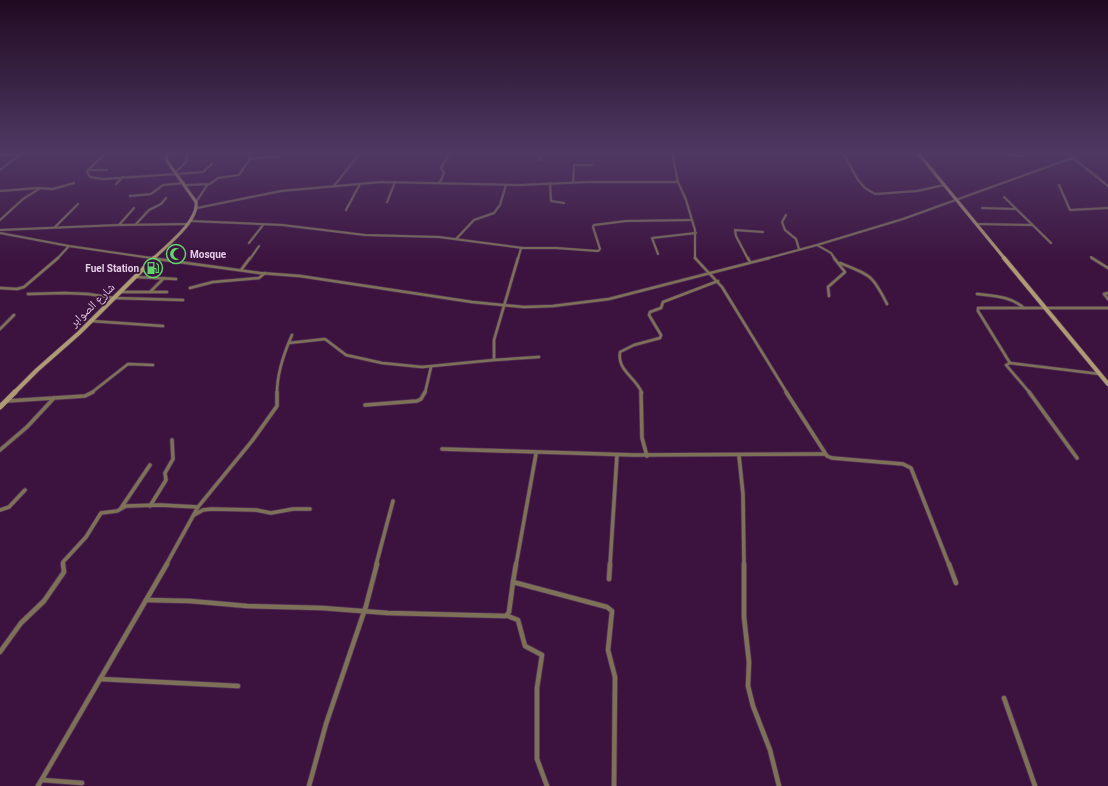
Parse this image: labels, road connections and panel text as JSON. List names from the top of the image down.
{
  "streets": {
    "street": ["شارع الصوابر"]
  },
  "places": {
    "mosque": ["Mosque"],
    "fuel station": ["Fuel Station"]
  }
}
